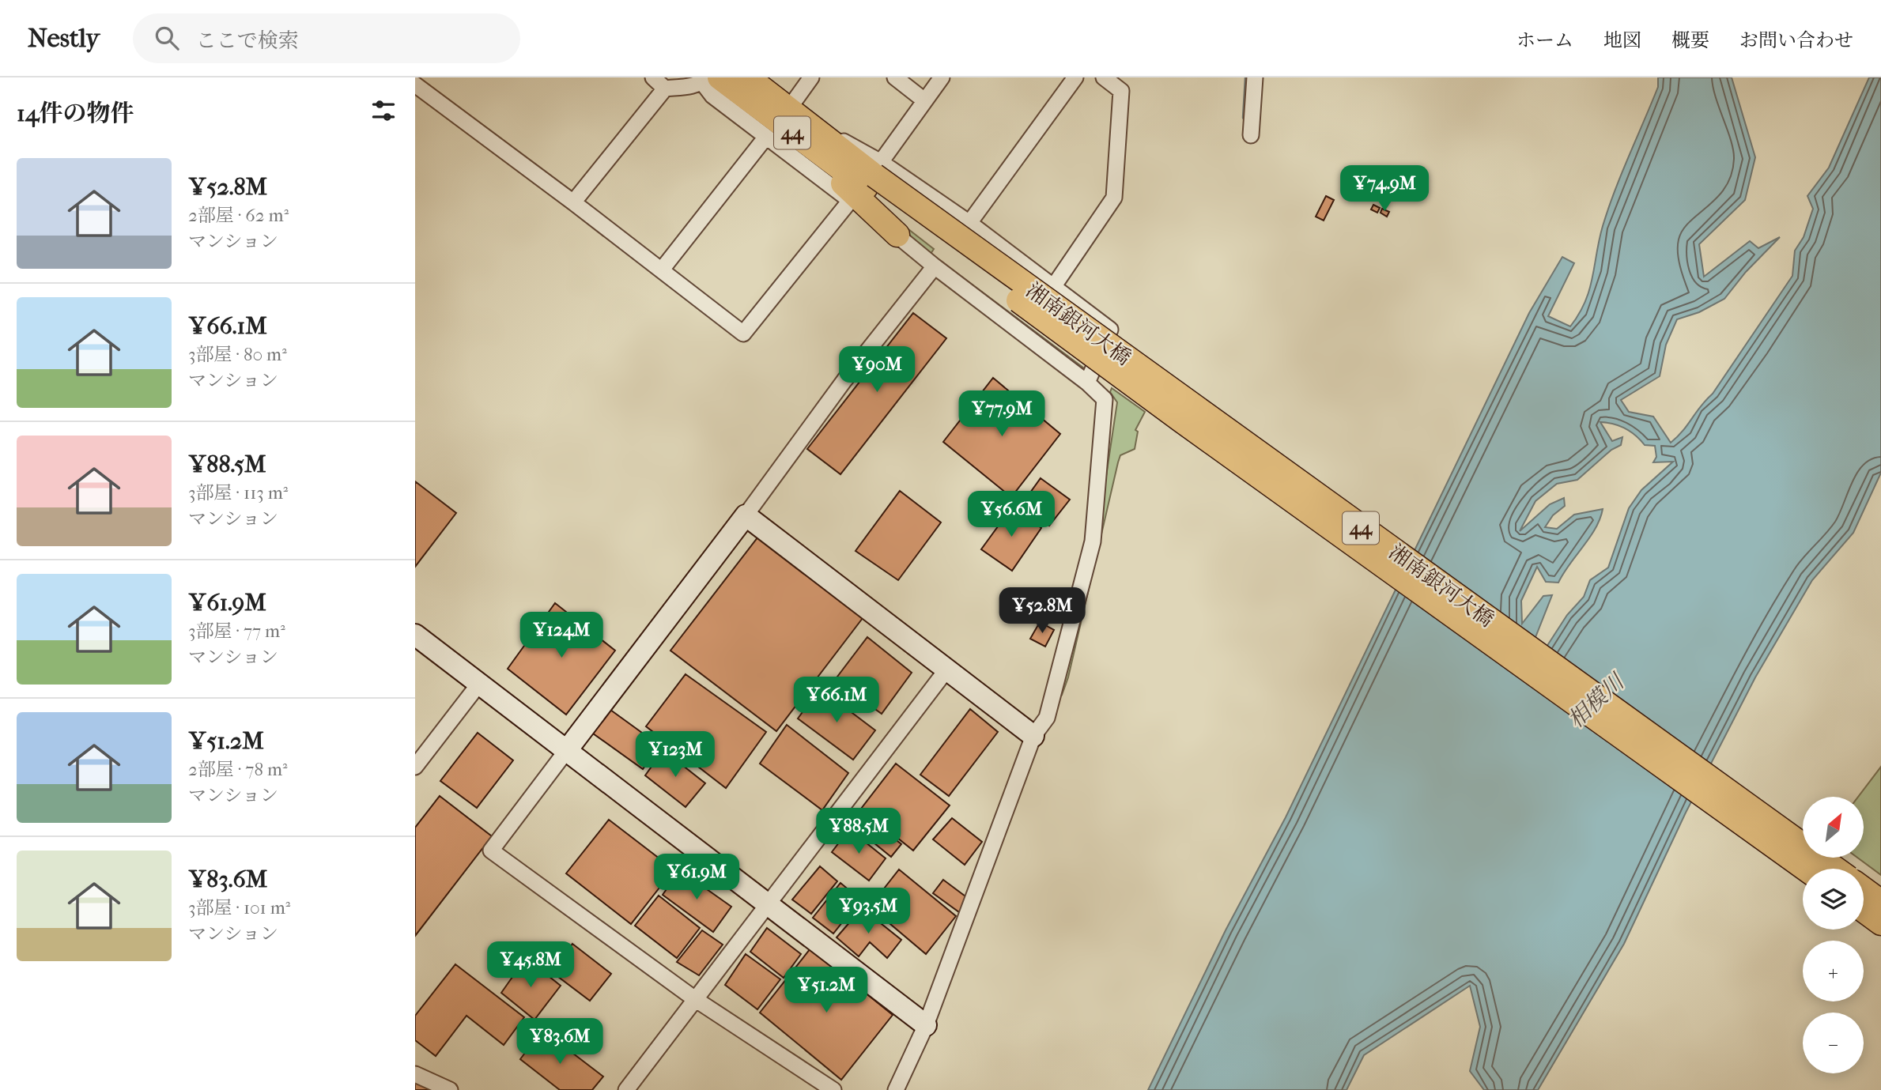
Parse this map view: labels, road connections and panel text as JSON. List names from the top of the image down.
{
  "streets": {
    "main road": ["44", "湘南銀河大橋"]
  },
  "crossings": [
    ["44", "湘南銀河大橋"]
  ],
  "water": ["相模川"],
  "north": "top right",
  "page": {
    "header": "Nestly",
    "search": "ここで検索",
    "nav": [
      "ホーム",
      "地図",
      "概要",
      "お問い合わせ"
    ],
    "heading": "14件の物件",
    "list": [
      {
        "name": "¥52.8M",
        "note": "2部屋 · 62 m² · マンション"
      },
      {
        "name": "¥66.1M",
        "note": "3部屋 · 80 m² · マンション"
      },
      {
        "name": "¥88.5M",
        "note": "3部屋 · 113 m² · マンション"
      },
      {
        "name": "¥61.9M",
        "note": "3部屋 · 77 m² · マンション"
      },
      {
        "name": "¥51.2M",
        "note": "2部屋 · 78 m² · マンション"
      },
      {
        "name": "¥83.6M",
        "note": "3部屋 · 101 m² · マンション"
      }
    ],
    "price": [
      "¥74.9M",
      "¥90M",
      "¥77.9M",
      "¥56.6M",
      "¥52.8M",
      "¥124M",
      "¥66.1M",
      "¥123M",
      "¥88.5M",
      "¥61.9M",
      "¥93.5M",
      "¥45.8M",
      "¥51.2M",
      "¥83.6M"
    ],
    "map_buttons": ["+", "−"]
  }
}
